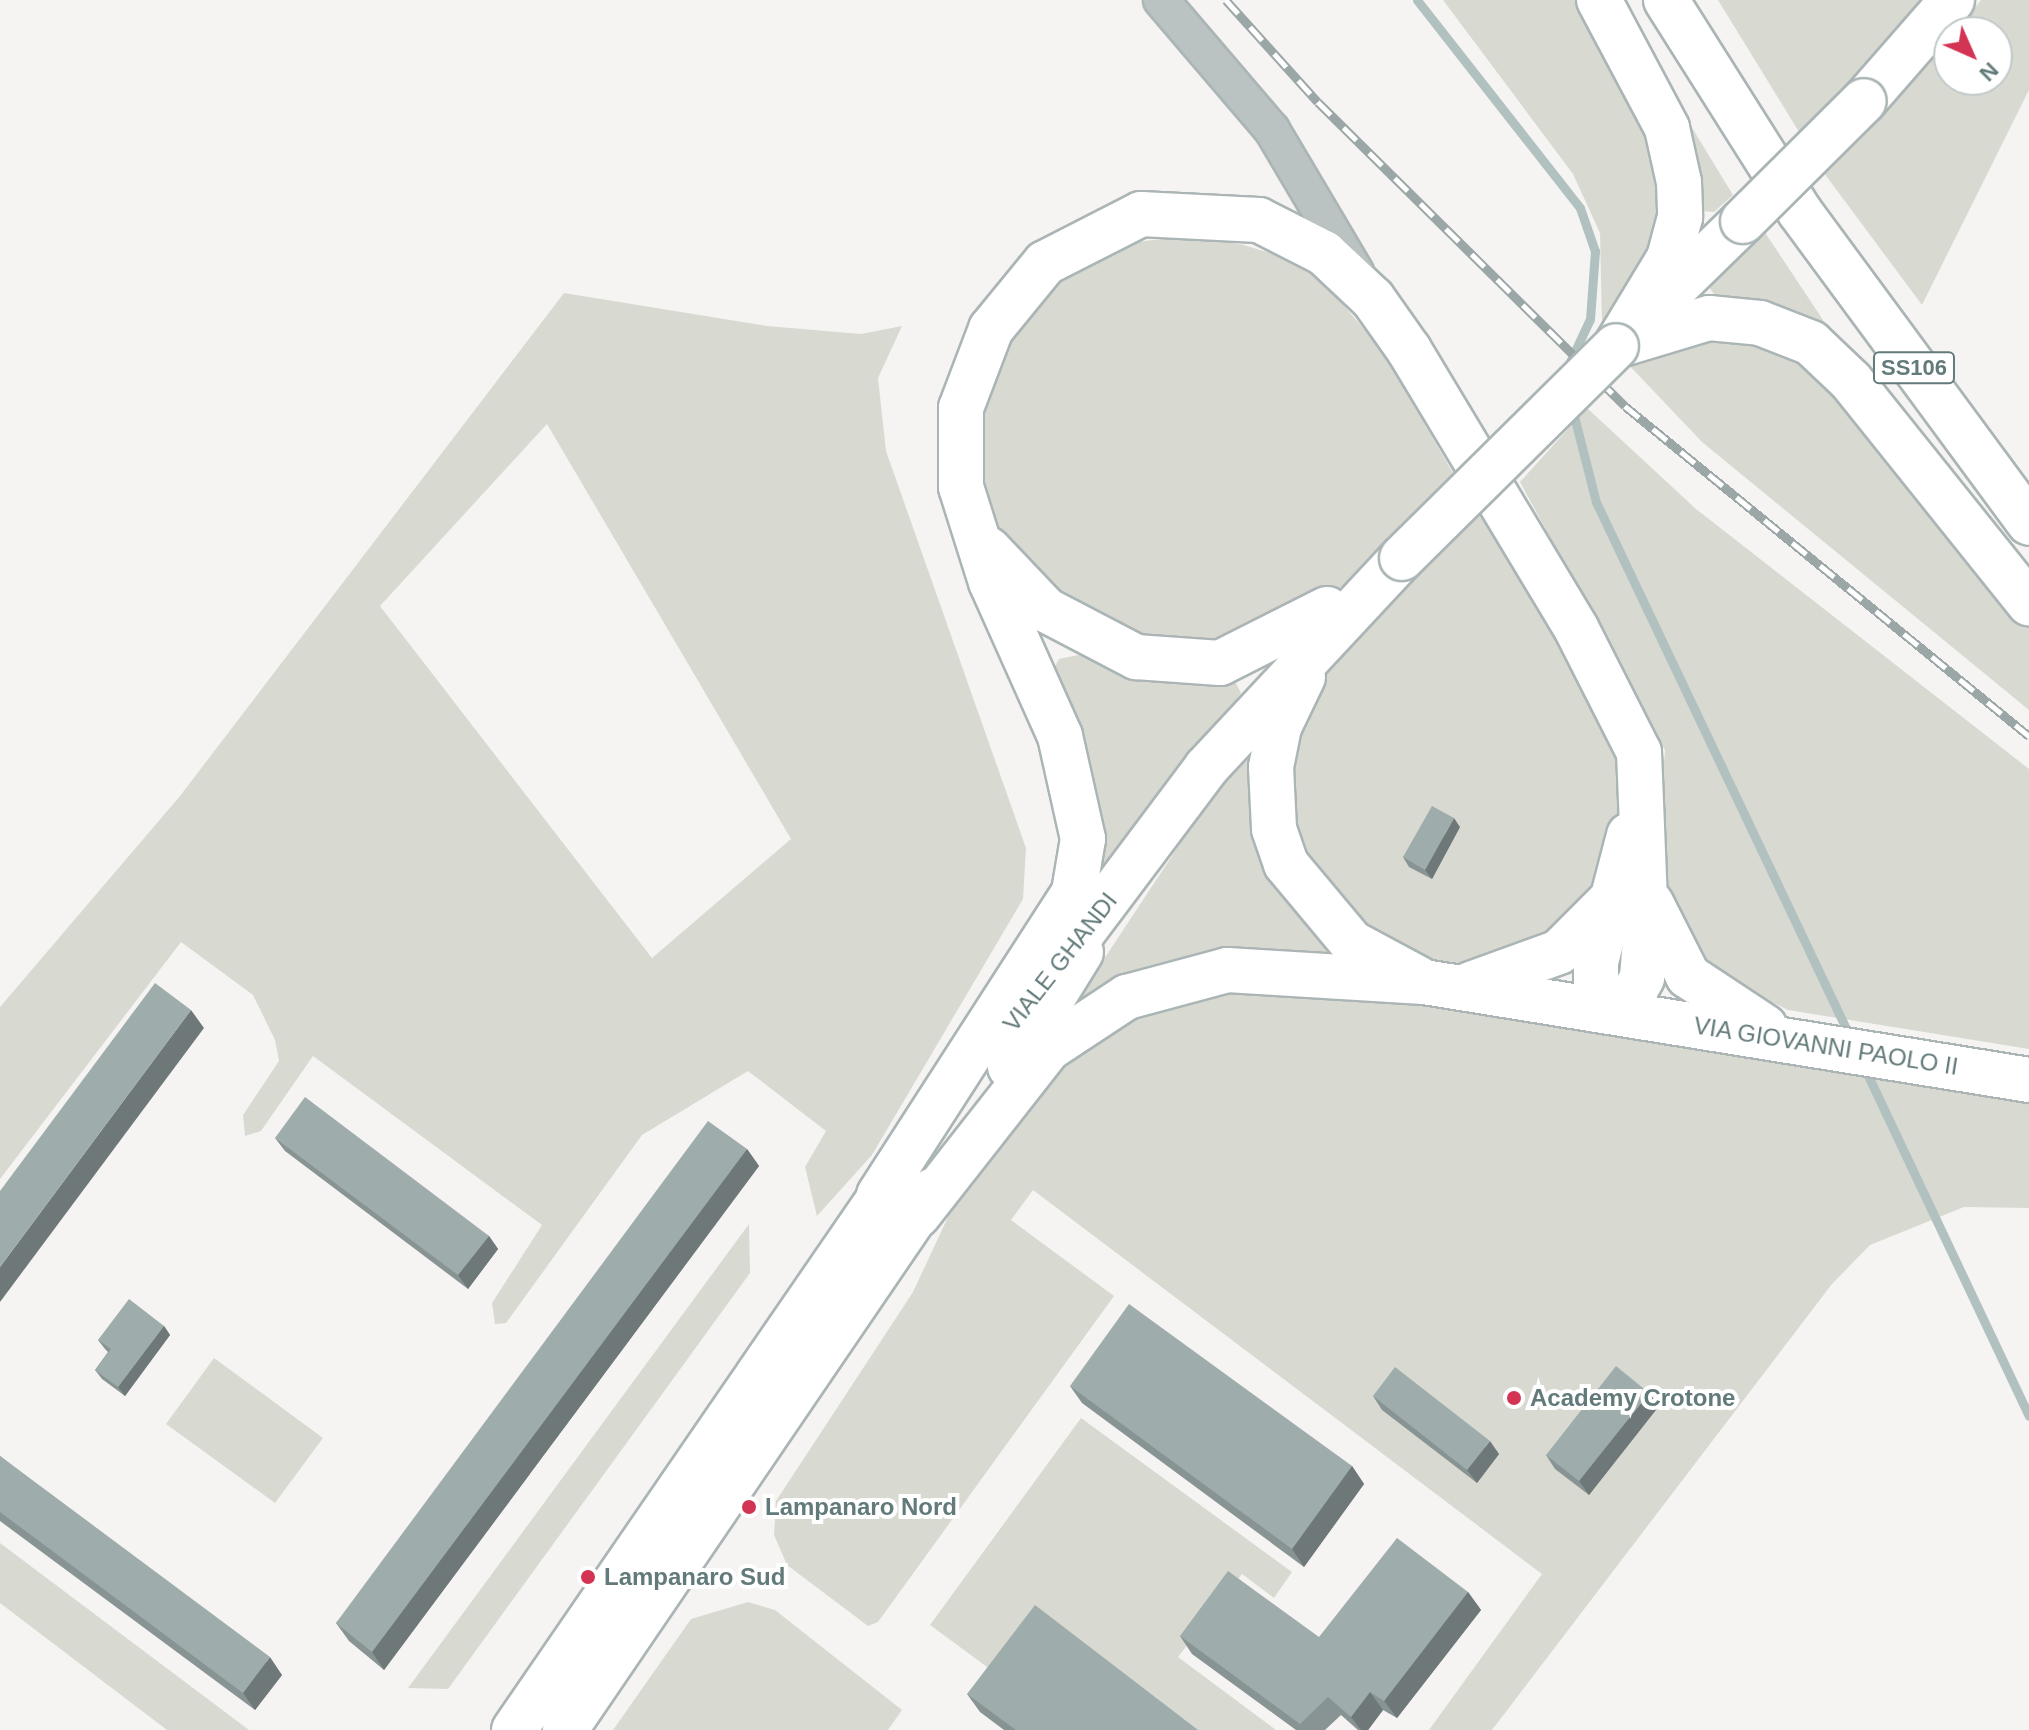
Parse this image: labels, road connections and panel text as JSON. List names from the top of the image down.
{
  "streets": {
    "main road": ["SS106", "VIALE GHANDI", "VIA GIOVANNI PAOLO II"]
  },
  "places": ["Academy Crotone", "Lampanaro Nord", "Lampanaro Sud"],
  "north": "bottom right"
}
